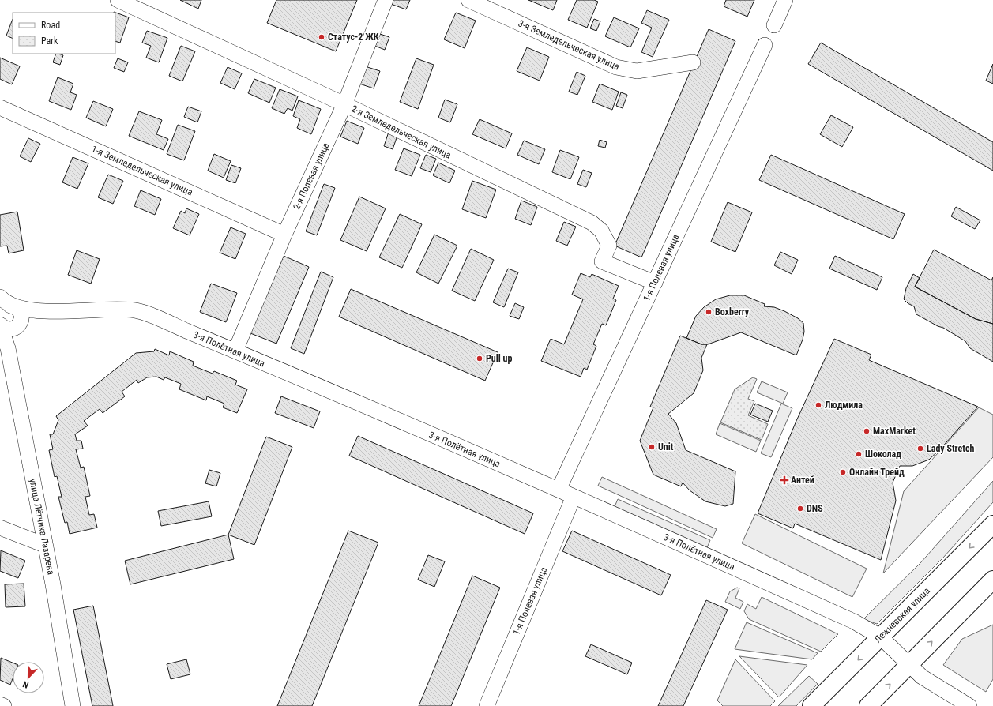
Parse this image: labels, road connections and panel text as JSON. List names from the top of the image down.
{
  "streets": {
    "highway": ["Лежневская улица"],
    "street": [
      "3-я Земледельческая улица",
      "2-я Земледельческая улица",
      "1-я Земледельческая улица",
      "2-я Полевая улица",
      "1-я Полевая улица",
      "3-я Полётная улица",
      "улица Лётчика Лазарева"
    ]
  },
  "crossings": [
    ["2-я Земледельческая улица", "2-я Полевая улица"],
    ["2-я Земледельческая улица", "1-я Полевая улица"],
    ["1-я Земледельческая улица", "2-я Полевая улица"],
    ["2-я Полевая улица", "3-я Полётная улица"],
    ["1-я Полевая улица", "3-я Полётная улица"],
    ["3-я Полётная улица", "улица Лётчика Лазарева"],
    ["3-я Полётная улица", "Лежневская улица"]
  ],
  "places": {
    "other": [
      "Статус-2 ЖК",
      "Boxberry",
      "Pull up",
      "Людмила",
      "MaxMarket",
      "Unit",
      "Lady Stretch",
      "Шоколад",
      "Онлайн Трейд",
      "DNS"
    ],
    "health": ["Антей"]
  },
  "legend": ["Road", "Park"],
  "north": "bottom"
}
